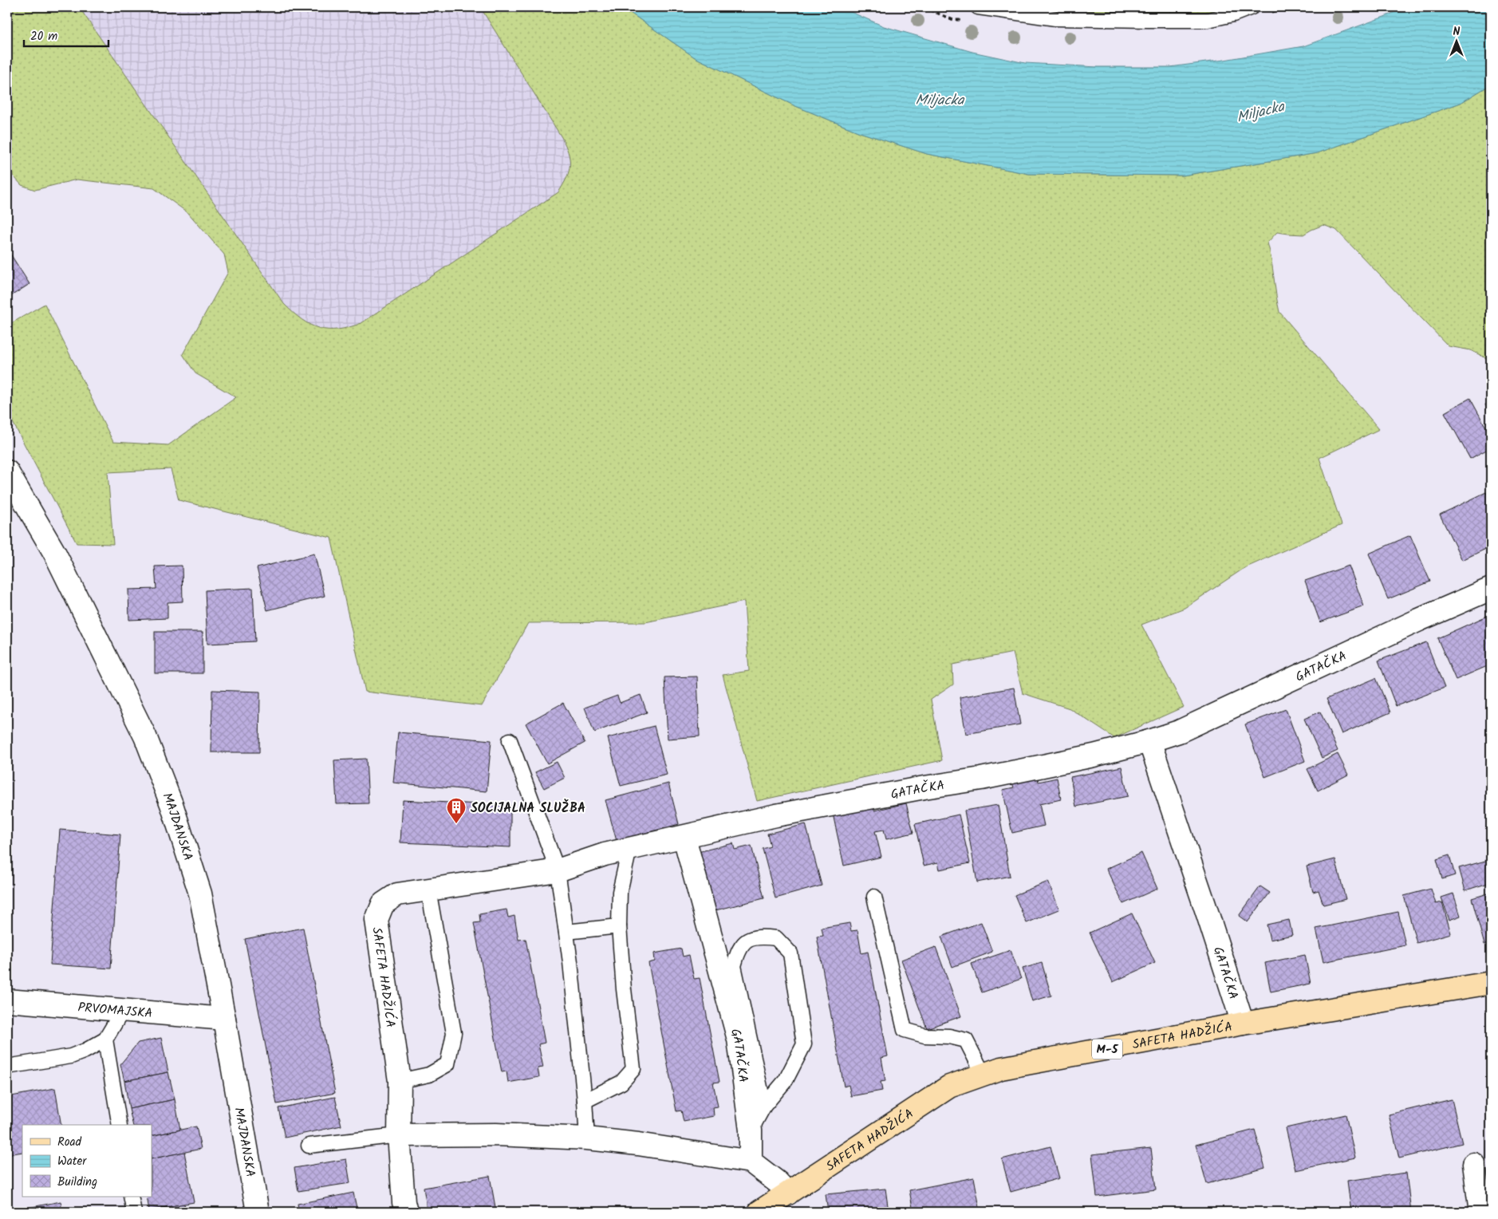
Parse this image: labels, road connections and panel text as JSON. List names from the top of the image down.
{
  "streets": {
    "main road": ["SAFETA HADŽIĆA", "M-5"],
    "street": ["GATAČKA", "MAJDANSKA", "PRVOMAJSKA"]
  },
  "crossings": [
    ["GATAČKA", "SAFETA HADŽIĆA"],
    ["MAJDANSKA", "PRVOMAJSKA"]
  ],
  "water": ["Miljacka"],
  "places": {
    "building": ["SOCIJALNA SLUŽBA"]
  },
  "legend": ["Road", "Water", "Building"],
  "scale_bar": "20 m",
  "north": "top"
}
